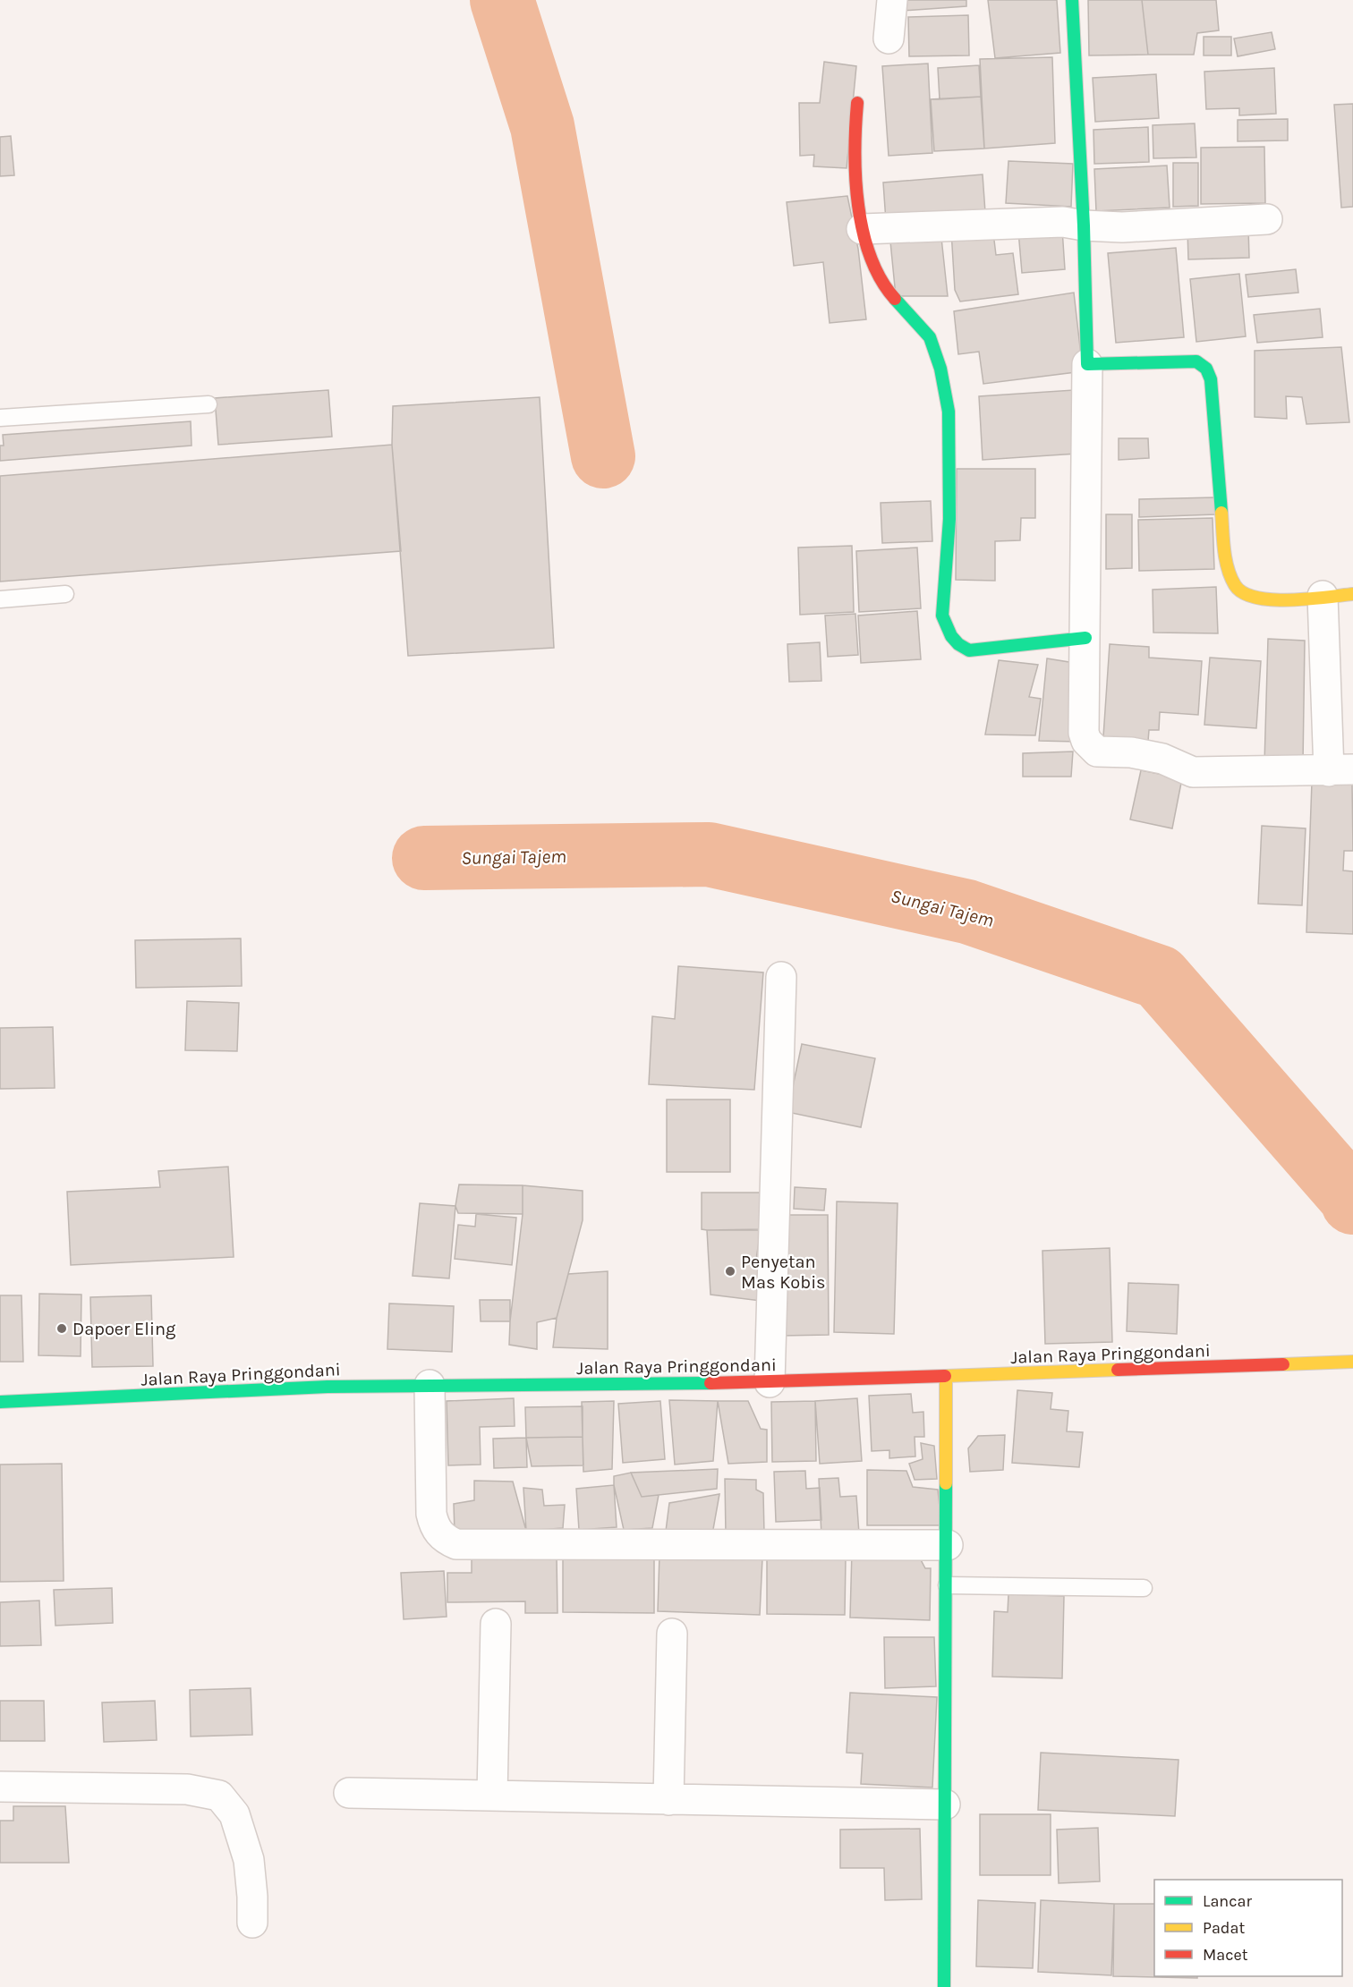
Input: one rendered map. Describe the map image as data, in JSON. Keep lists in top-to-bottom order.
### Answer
{
  "streets": {
    "street": ["Jalan Raya Pringgondani"]
  },
  "water": ["Sungai Tajem"],
  "places": ["Penyetan Mas Kobis", "Dapoer Eling"],
  "legend": ["Lancar", "Padat", "Macet"]
}
